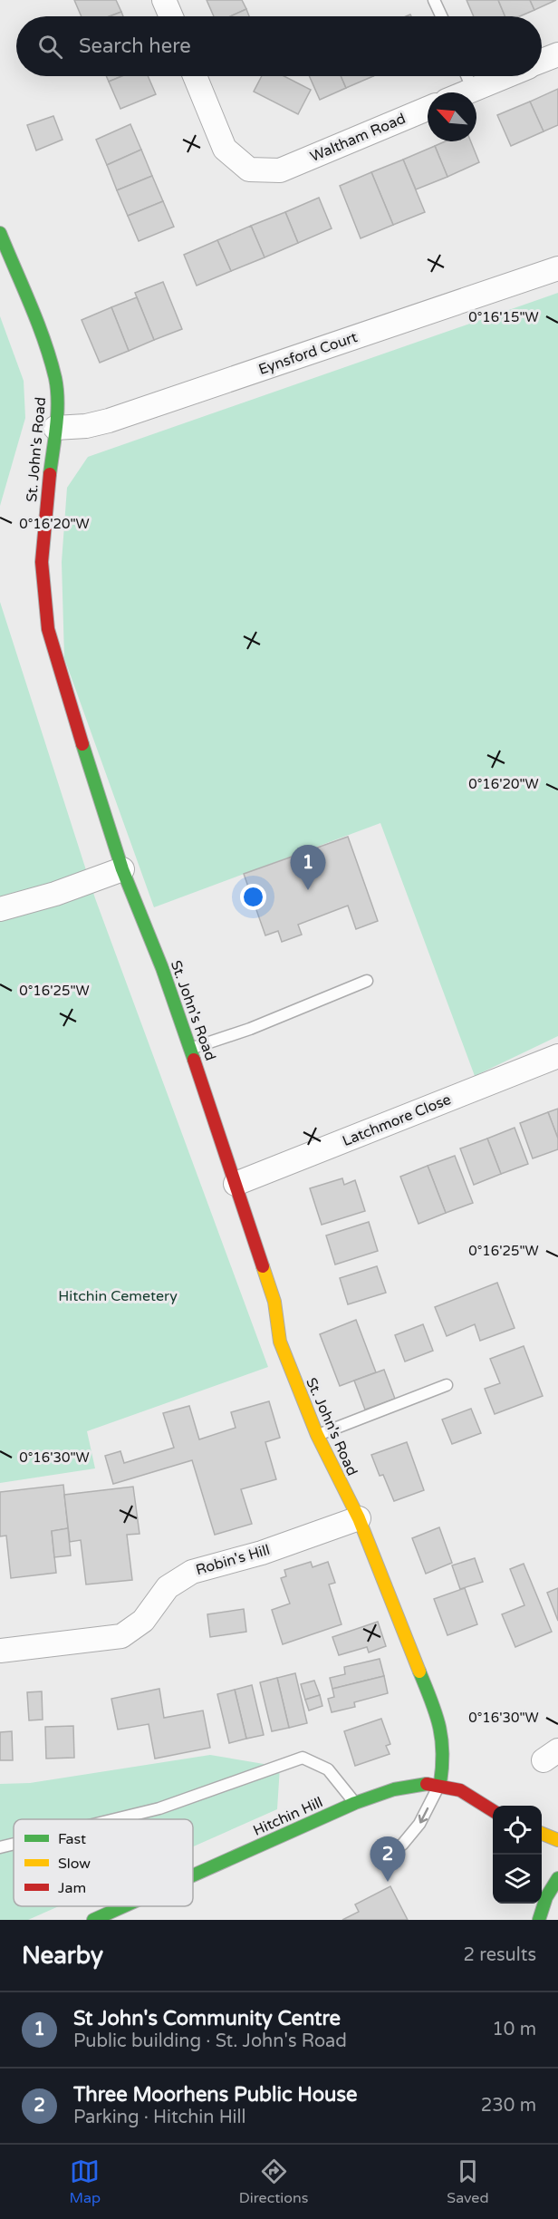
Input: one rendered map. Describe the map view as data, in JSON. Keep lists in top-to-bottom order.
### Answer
{
  "streets": {
    "street": [
      "Waltham Road",
      "Eynsford Court",
      "St. John's Road",
      "Latchmore Close",
      "Robin's Hill",
      "Hitchin Hill"
    ]
  },
  "crossings": [
    ["Eynsford Court", "St. John's Road"],
    ["St. John's Road", "Latchmore Close"],
    ["St. John's Road", "Robin's Hill"],
    ["St. John's Road", "Hitchin Hill"]
  ],
  "parks": ["Hitchin Cemetery"],
  "legend": ["Fast", "Slow", "Jam"],
  "north": "top left",
  "page": {
    "search": "Search here",
    "pins": ["1", "2"],
    "heading": ["Nearby", "2 results"],
    "list": [
      {
        "mark": "1",
        "name": "St John's Community Centre",
        "note": "Public building · St. John's Road",
        "value": "10 m"
      },
      {
        "mark": "2",
        "name": "Three Moorhens Public House",
        "note": "Parking · Hitchin Hill",
        "value": "230 m"
      }
    ],
    "nav": ["Map", "Directions", "Saved"]
  },
  "coordinates": [
    "0°16'15\"W",
    "0°16'20\"W",
    "0°16'25\"W",
    "0°16'30\"W"
  ]
}
